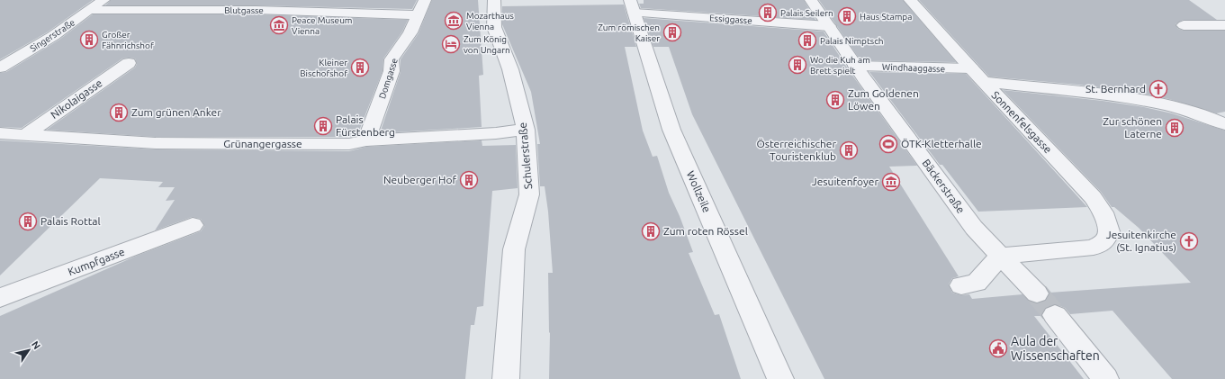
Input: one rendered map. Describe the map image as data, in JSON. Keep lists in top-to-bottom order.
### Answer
{
  "streets": {
    "street": [
      "Blutgasse",
      "Essiggasse",
      "Singerstraße",
      "Windhaaggasse",
      "Domgasse",
      "Nikolaigasse",
      "Sonnenfelsgasse",
      "Grünangergasse",
      "Schulerstraße",
      "Bäckerstraße",
      "Wollzeile",
      "Kumpfgasse"
    ]
  },
  "crossings": [
    ["Blutgasse", "Singerstraße"],
    ["Blutgasse", "Domgasse"],
    ["Essiggasse", "Bäckerstraße"],
    ["Essiggasse", "Wollzeile"],
    ["Windhaaggasse", "Sonnenfelsgasse"],
    ["Windhaaggasse", "Bäckerstraße"],
    ["Domgasse", "Grünangergasse"],
    ["Nikolaigasse", "Grünangergasse"],
    ["Sonnenfelsgasse", "Bäckerstraße"],
    ["Grünangergasse", "Schulerstraße"]
  ],
  "places": {
    "building": [
      "Palais Seilern",
      "Haus Stampa",
      "Zum römischen Kaiser",
      "Großer Fähnrichshof",
      "Palais Nimptsch",
      "Wo die Kuh am Brett spielt",
      "Kleiner Bischofshof",
      "Zum Goldenen Löwen",
      "Zum grünen Anker",
      "Palais Fürstenberg",
      "Zur schönen Laterne",
      "Österreichischer Touristenklub",
      "Neuberger Hof",
      "Palais Rottal",
      "Zum roten Rössel"
    ],
    "museum": ["Mozarthaus Vienna", "Peace Museum Vienna", "Jesuitenfoyer"],
    "hotel": ["Zum König von Ungarn"],
    "church": ["St. Bernhard", "Jesuitenkirche (St. Ignatius)"],
    "sports": ["ÖTK-Kletterhalle"],
    "public building": ["Aula der Wissenschaften"]
  },
  "north": "top right"
}
